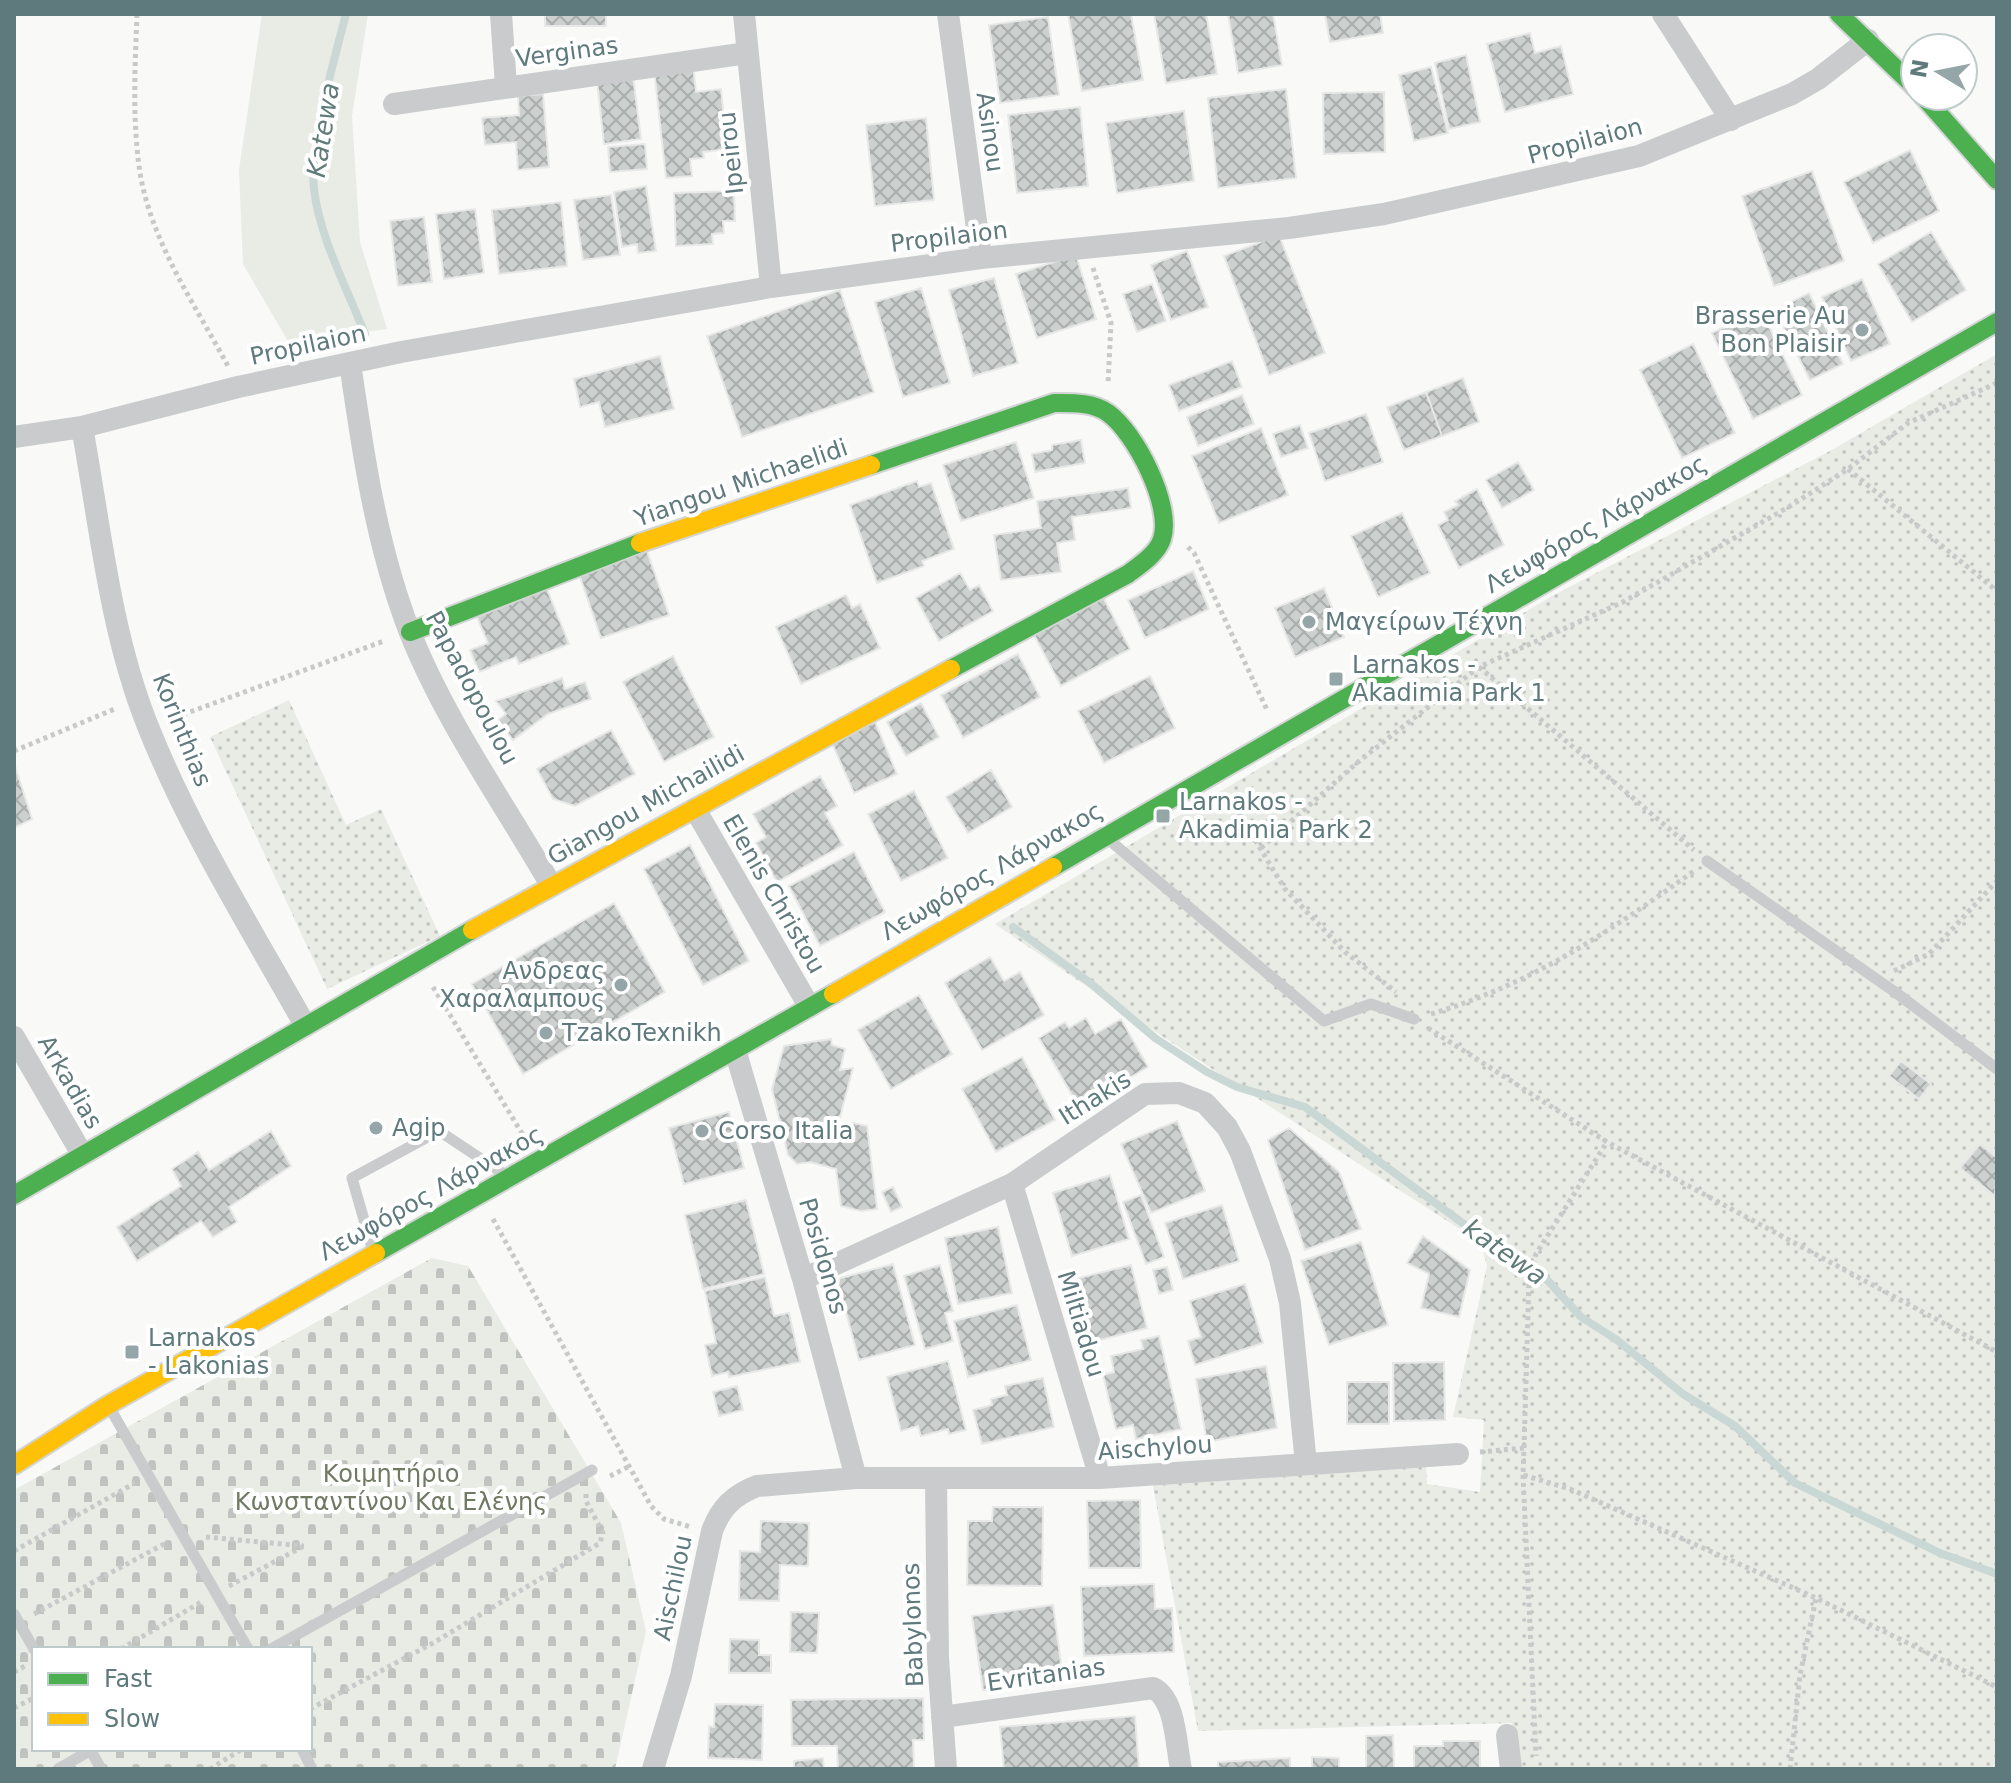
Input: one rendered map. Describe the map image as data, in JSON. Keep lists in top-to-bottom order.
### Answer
{
  "streets": {
    "street": [
      "Verginas",
      "Asinou",
      "Propilaion",
      "Ipeirou",
      "Yiangou Michaelidi",
      "Λεωφόρος Λάρνακος",
      "Papadopoulou",
      "Korinthias",
      "Giangou Michailidi",
      "Elenis Christou",
      "Arkadias",
      "Ithakis",
      "Posidonos",
      "Miltiadou",
      "Aischylou",
      "Aischilou",
      "Babylonos",
      "Evritanias"
    ]
  },
  "crossings": [
    ["Verginas", "Ipeirou"],
    ["Asinou", "Propilaion"],
    ["Propilaion", "Ipeirou"],
    ["Propilaion", "Papadopoulou"],
    ["Propilaion", "Korinthias"],
    ["Yiangou Michaelidi", "Papadopoulou"],
    ["Λεωφόρος Λάρνακος", "Elenis Christou"],
    ["Λεωφόρος Λάρνακος", "Posidonos"],
    ["Papadopoulou", "Giangou Michailidi"],
    ["Korinthias", "Giangou Michailidi"],
    ["Giangou Michailidi", "Elenis Christou"],
    ["Giangou Michailidi", "Arkadias"],
    ["Ithakis", "Posidonos"],
    ["Ithakis", "Miltiadou"],
    ["Ithakis", "Aischylou"],
    ["Posidonos", "Aischylou"],
    ["Posidonos", "Aischilou"],
    ["Miltiadou", "Aischylou"],
    ["Aischylou", "Aischilou"],
    ["Aischylou", "Babylonos"],
    ["Babylonos", "Evritanias"]
  ],
  "water": ["Katewa", "katewa"],
  "parks": ["Κοιμητήριο Κωνσταντίνου Και Ελένης"],
  "places": {
    "other": [
      "Brasserie Au Bon Plaisir",
      "Μαγείρων Τέχνη",
      "Ανδρεας Χαραλαμπους",
      "TzakoTexnikh",
      "Agip",
      "Corso Italia"
    ],
    "transit": ["Larnakos - Akadimia Park 1", "Larnakos - Akadimia Park 2", "Larnakos - Lakonias"]
  },
  "legend": ["Fast", "Slow"],
  "north": "left"
}
